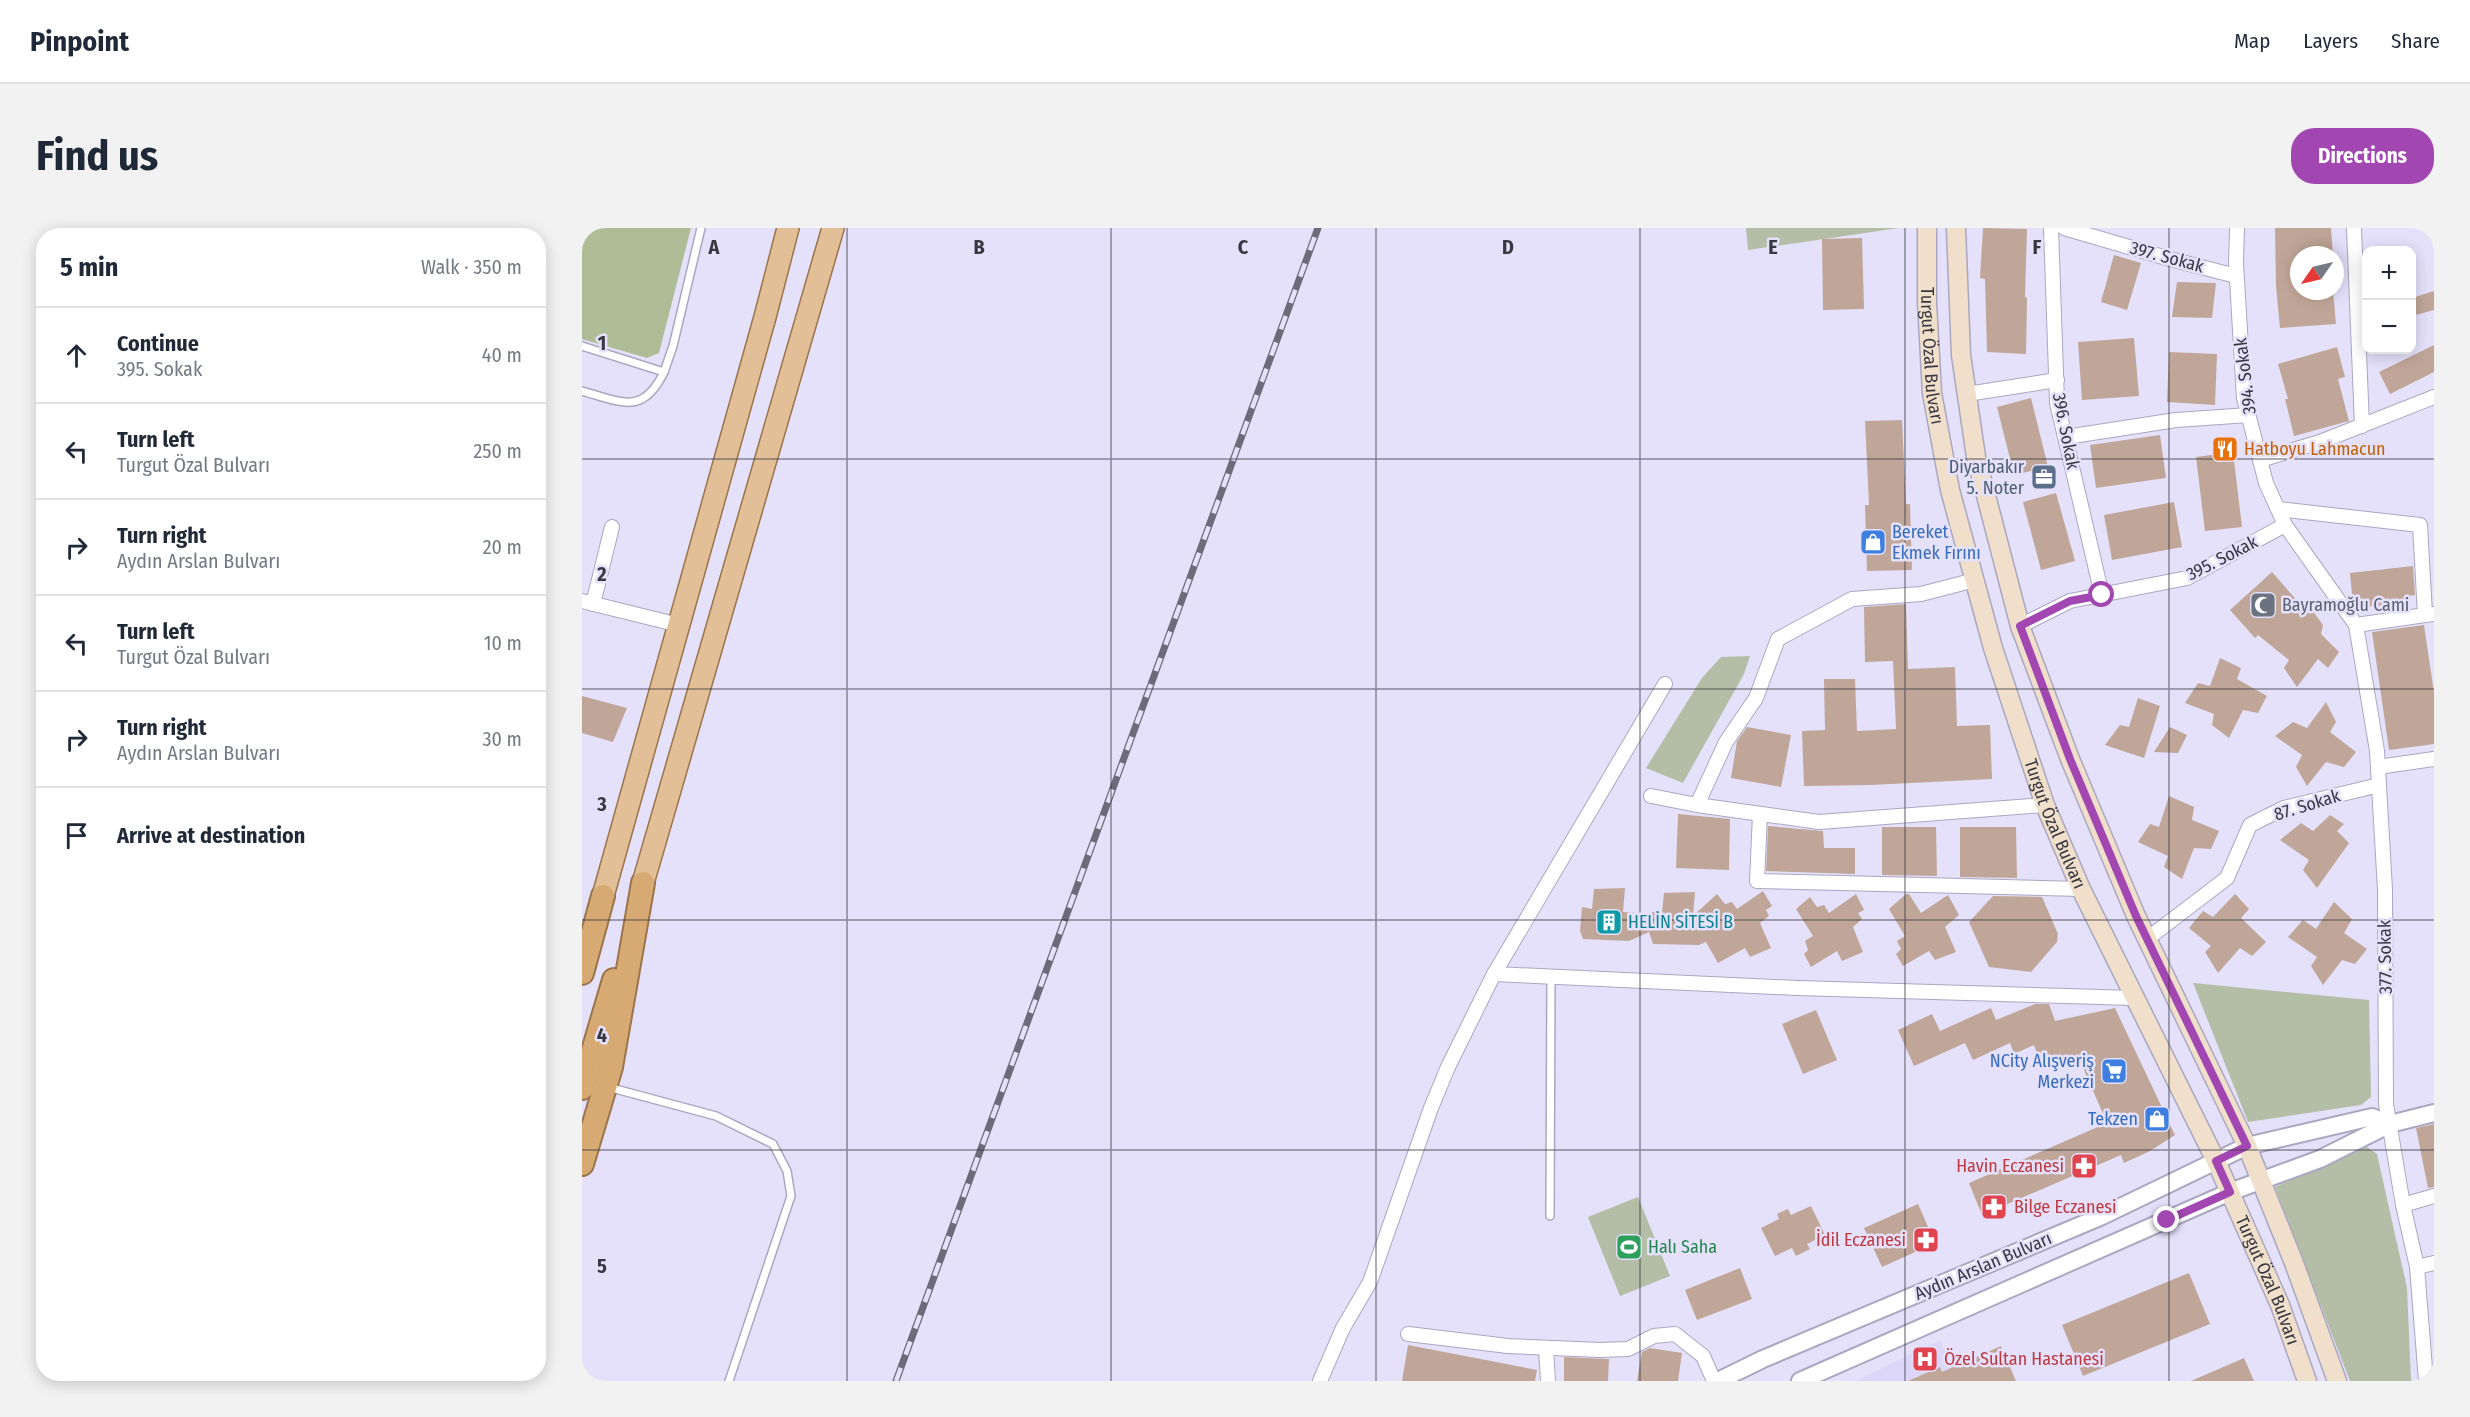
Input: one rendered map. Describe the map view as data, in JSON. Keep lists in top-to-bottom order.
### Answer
{
  "streets": {
    "main road": ["Turgut Özal Bulvarı"],
    "street": [
      "397. Sokak",
      "394. Sokak",
      "396. Sokak",
      "395. Sokak",
      "87. Sokak",
      "377. Sokak",
      "Aydın Arslan Bulvarı"
    ]
  },
  "crossings": [
    ["397. Sokak", "394. Sokak"],
    ["Turgut Özal Bulvarı", "395. Sokak"],
    ["Turgut Özal Bulvarı", "87. Sokak"],
    ["Turgut Özal Bulvarı", "Aydın Arslan Bulvarı"],
    ["394. Sokak", "395. Sokak"],
    ["394. Sokak", "377. Sokak"],
    ["396. Sokak", "395. Sokak"],
    ["87. Sokak", "377. Sokak"],
    ["377. Sokak", "Aydın Arslan Bulvarı"]
  ],
  "places": {
    "restaurant": ["Hatboyu Lahmacun"],
    "office": ["Diyarbakır 5. Noter"],
    "shop": ["Bereket Ekmek Fırını", "Tekzen"],
    "mosque": ["Bayramoğlu Cami"],
    "building": ["HELİN SİTESİ B"],
    "supermarket": ["NCity Alışveriş Merkezi"],
    "pharmacy": ["Havin Eczanesi", "Bilge Eczanesi", "İdil Eczanesi"],
    "sports": ["Halı Saha"],
    "hospital": ["Özel Sultan Hastanesi"]
  },
  "north": "bottom left",
  "page": {
    "header": "Pinpoint",
    "nav": ["Map", "Layers", "Share"],
    "buttons": "Directions",
    "title": "Find us",
    "heading": ["5 min", "Walk · 350 m"],
    "map_buttons": ["+", "−"],
    "list": [
      ["Continue", "395. Sokak", "40 m"],
      ["Turn left", "Turgut Özal Bulvarı", "250 m"],
      ["Turn right", "Aydın Arslan Bulvarı", "20 m"],
      ["Turn left", "Turgut Özal Bulvarı", "10 m"],
      ["Turn right", "Aydın Arslan Bulvarı", "30 m"],
      "Arrive at destination"
    ]
  },
  "grid": {
    "columns": [
      "A",
      "B",
      "C",
      "D",
      "E",
      "F"
    ],
    "rows": [
      "1",
      "2",
      "3",
      "4",
      "5"
    ]
  }
}
